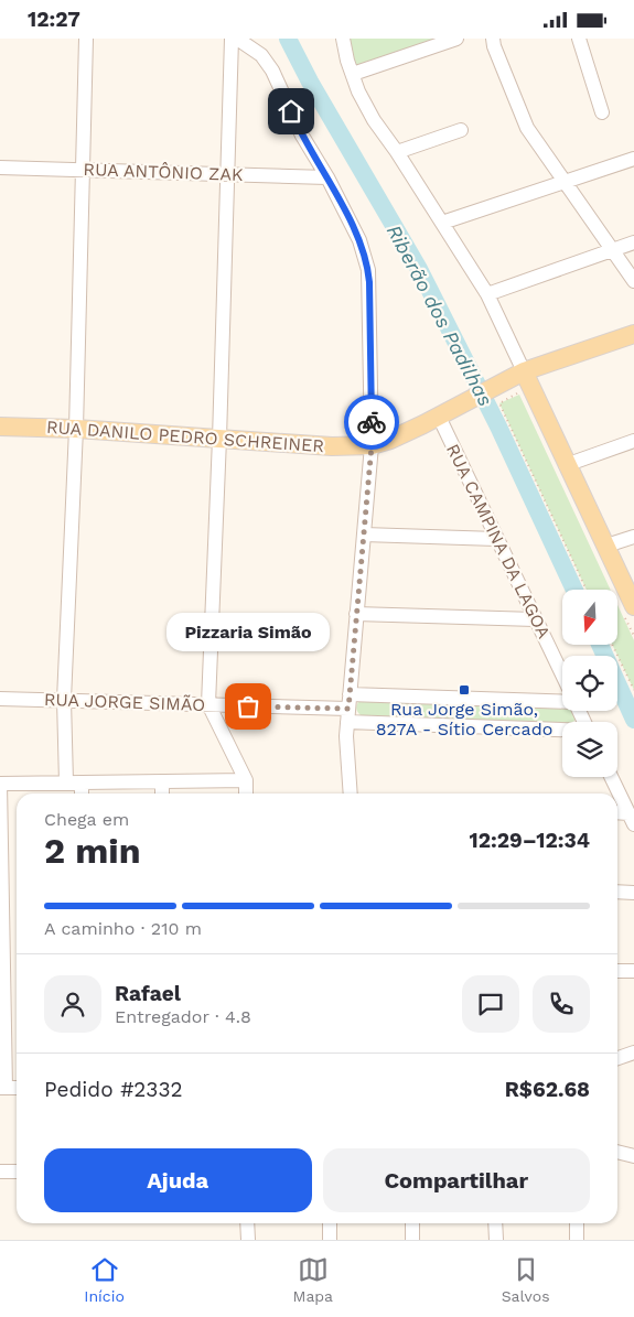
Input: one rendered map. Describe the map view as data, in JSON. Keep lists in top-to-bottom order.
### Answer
{
  "streets": {
    "main road": ["RUA DANILO PEDRO SCHREINER"],
    "street": ["RUA ANTÔNIO ZAK", "RUA CAMPINA DA LAGOA", "RUA JORGE SIMÃO"]
  },
  "crossings": [
    ["RUA DANILO PEDRO SCHREINER", "RUA CAMPINA DA LAGOA"]
  ],
  "water": ["Riberão dos Padilhas"],
  "places": {
    "transit": ["Rua Jorge Simão, 827A - Sítio Cercado"],
    "other": ["Pizzaria Simão"]
  },
  "north": "bottom",
  "page": {
    "status": "12:27",
    "bubble": "Pizzaria Simão",
    "heading": ["2 min", "Chega em", "12:29–12:34"],
    "panel": [
      "Rafael",
      "Entregador · 4.8",
      "Pedido #2332",
      "R$62.68"
    ],
    "bar": "A caminho · 210 m",
    "buttons": ["Ajuda", "Compartilhar"],
    "tabs": ["Início", "Mapa", "Salvos"]
  }
}
